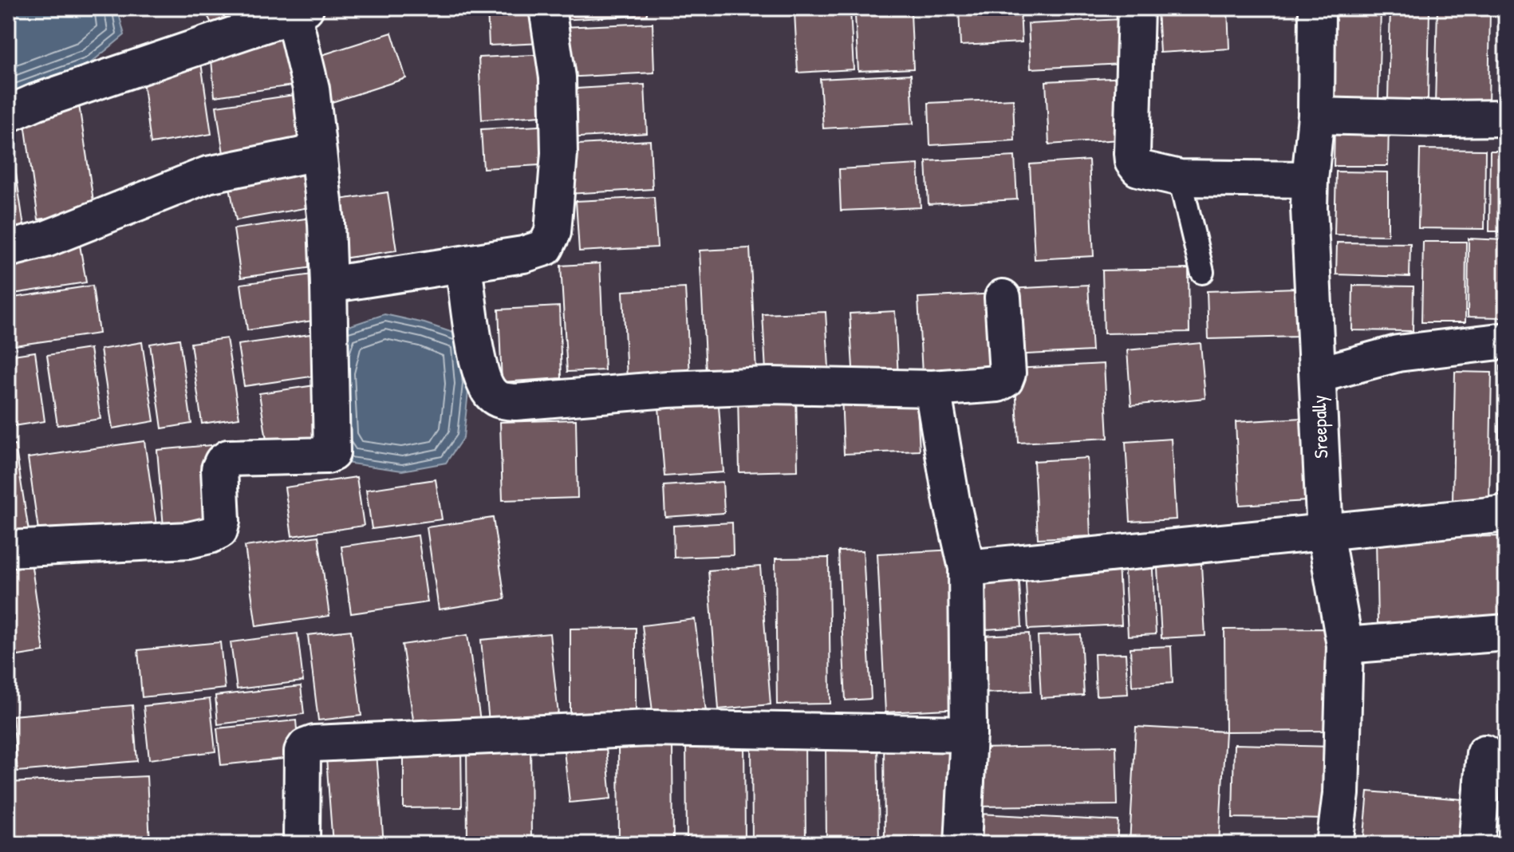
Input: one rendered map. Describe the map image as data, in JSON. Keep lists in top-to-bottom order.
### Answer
{
  "streets": {
    "street": ["Sreepally"]
  }
}
